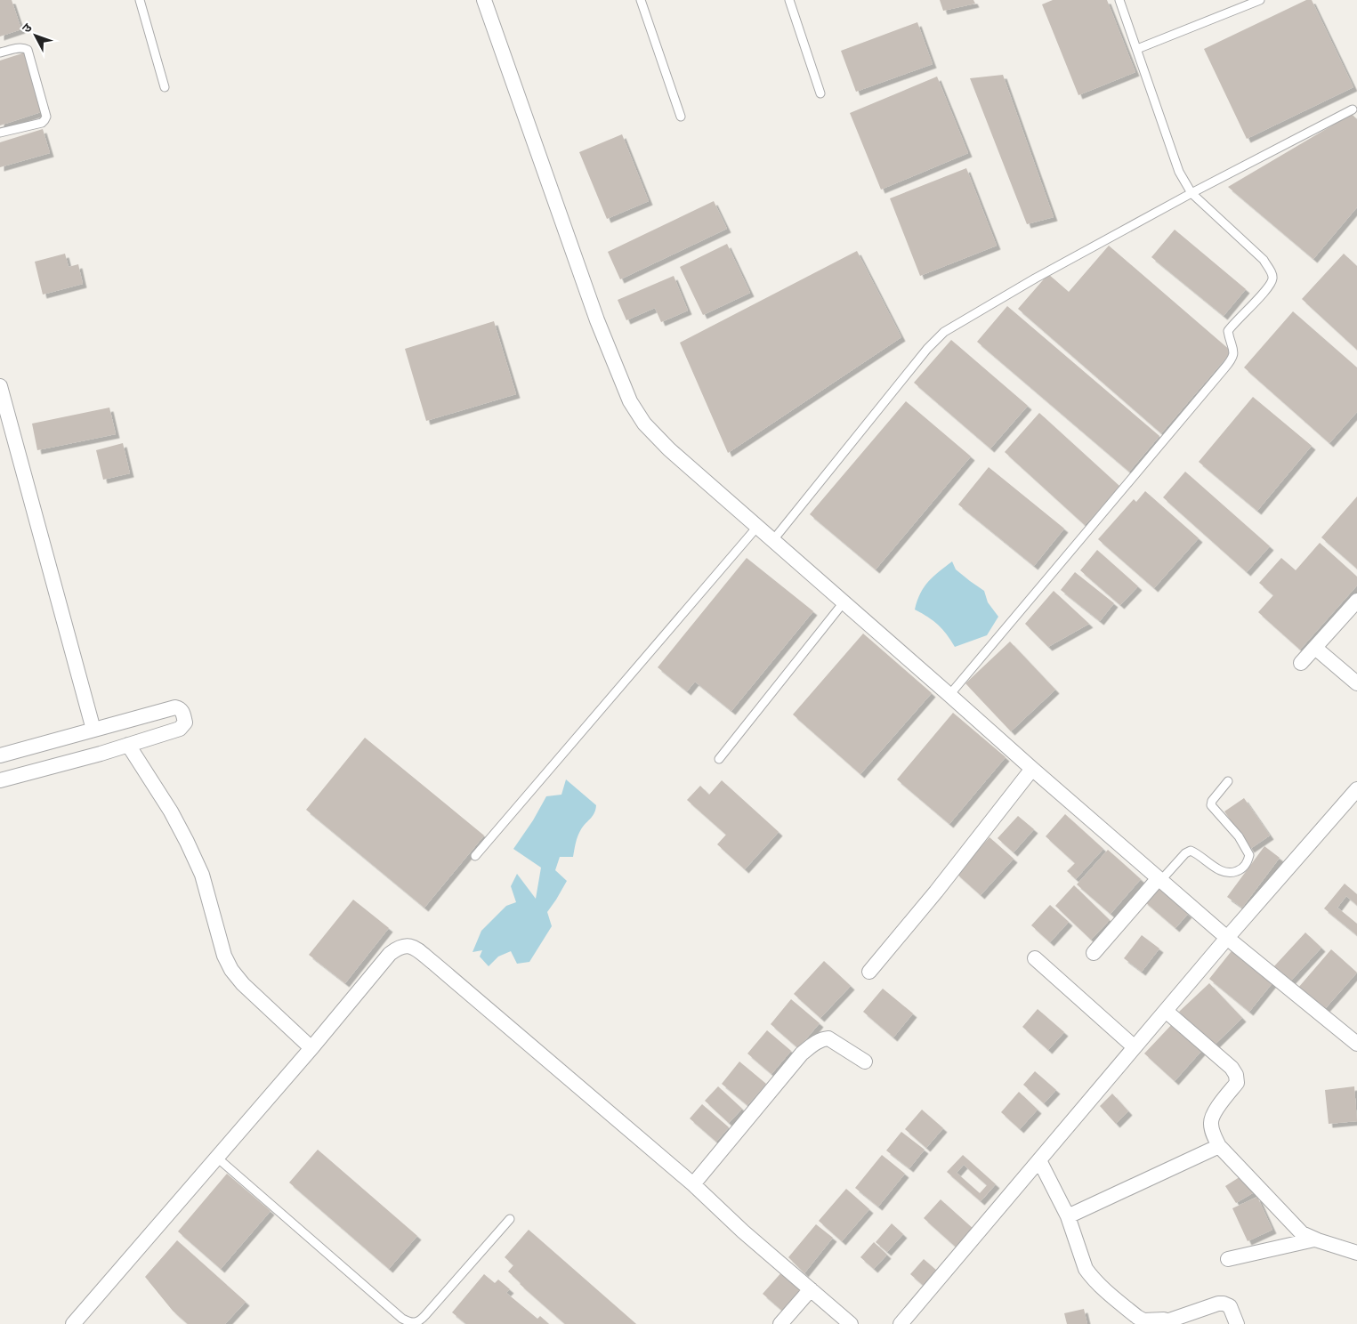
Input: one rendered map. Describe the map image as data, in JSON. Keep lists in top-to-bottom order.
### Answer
{
  "north": "top left"
}
